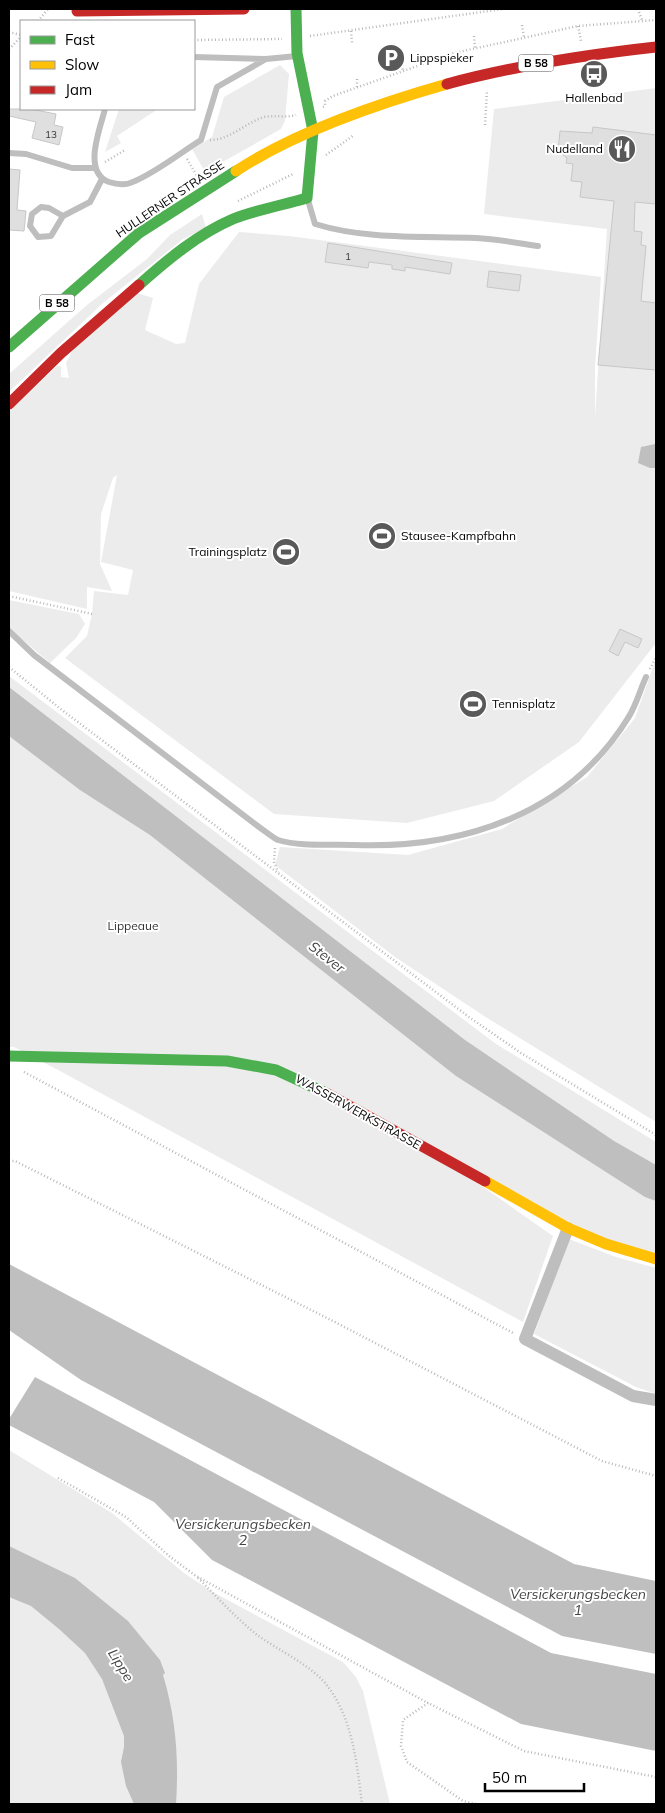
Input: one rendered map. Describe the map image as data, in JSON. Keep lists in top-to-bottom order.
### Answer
{
  "streets": {
    "street": ["B 58", "HULLERNER STRASSE", "WASSERWERKSTRASSE"]
  },
  "water": [
    "Stever",
    "Versickerungsbecken 2",
    "Versickerungsbecken 1",
    "Lippe"
  ],
  "parks": ["Lippeaue"],
  "places": {
    "parking": ["Lippspieker"],
    "bus stop": ["Hallenbad"],
    "restaurant": ["Nudelland"],
    "sports": ["Stausee-Kampfbahn", "Trainingsplatz", "Tennisplatz"]
  },
  "house_numbers": ["13", "1"],
  "legend": ["Fast", "Slow", "Jam"],
  "scale_bar": "50 m"
}
